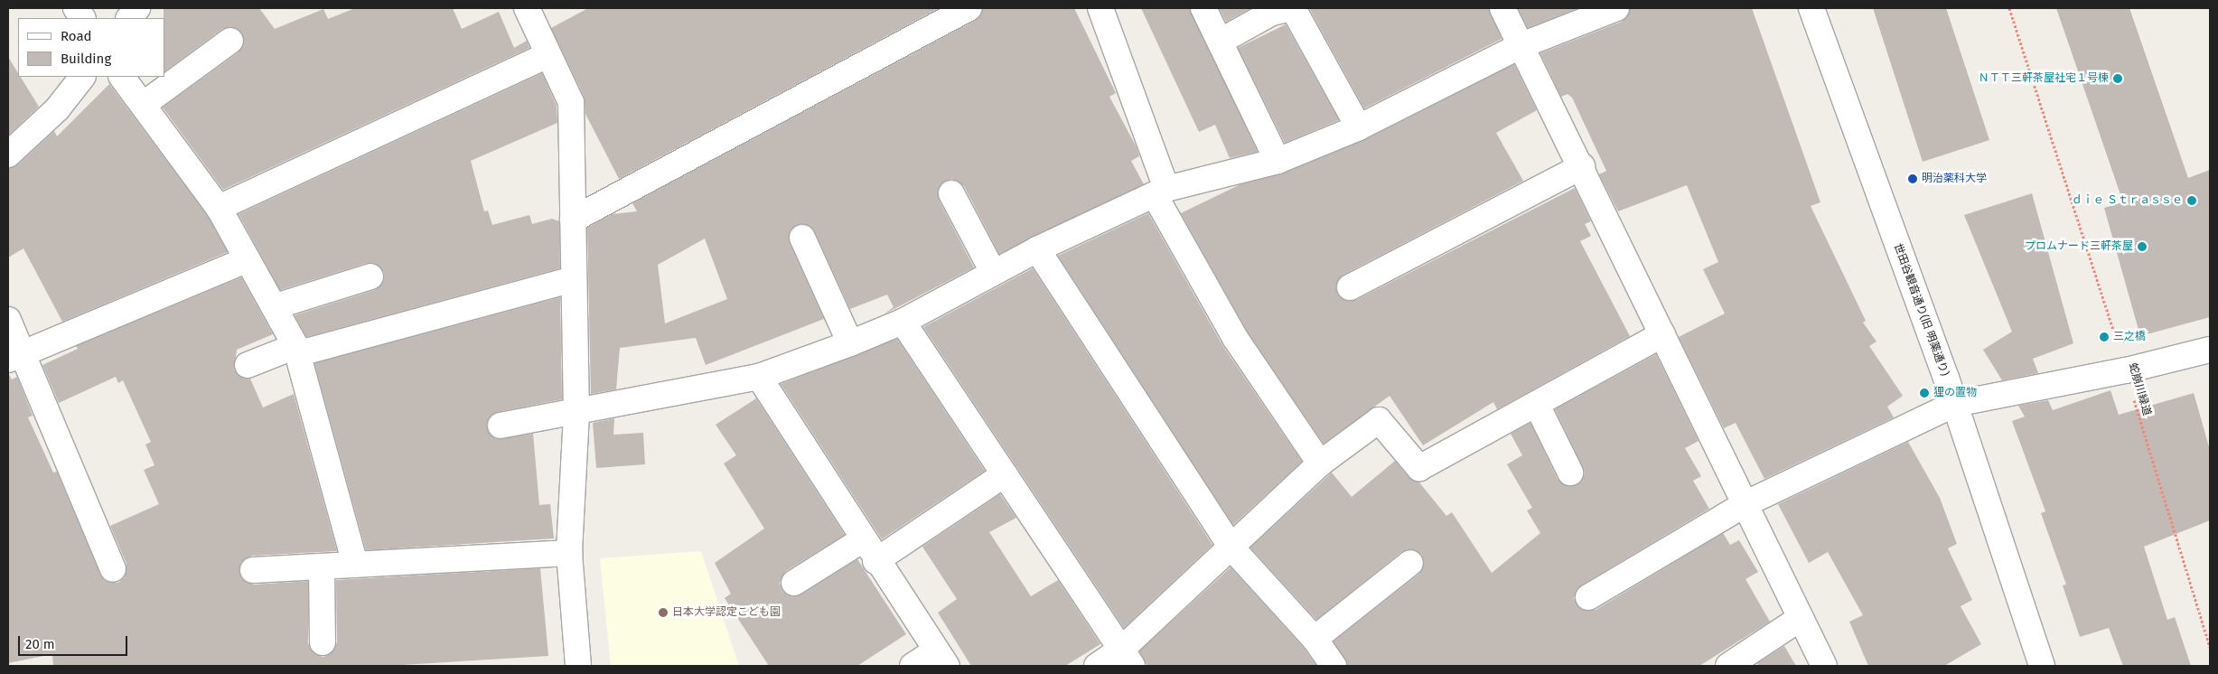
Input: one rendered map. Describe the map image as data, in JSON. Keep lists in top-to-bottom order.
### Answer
{
  "streets": {
    "street": ["世田谷観音通り(旧 明薬通り)"],
    "path": ["蛇崩川緑道"]
  },
  "places": [
    "ＮＴＴ三軒茶屋社宅１号棟",
    "明治薬科大学",
    "ｄｉｅ Ｓｔｒａｓｓｅ",
    "プロムナード三軒茶屋",
    "三之橋",
    "狸の置物",
    "日本大学認定こども園"
  ],
  "legend": ["Road", "Building"],
  "scale_bar": "20 m"
}
